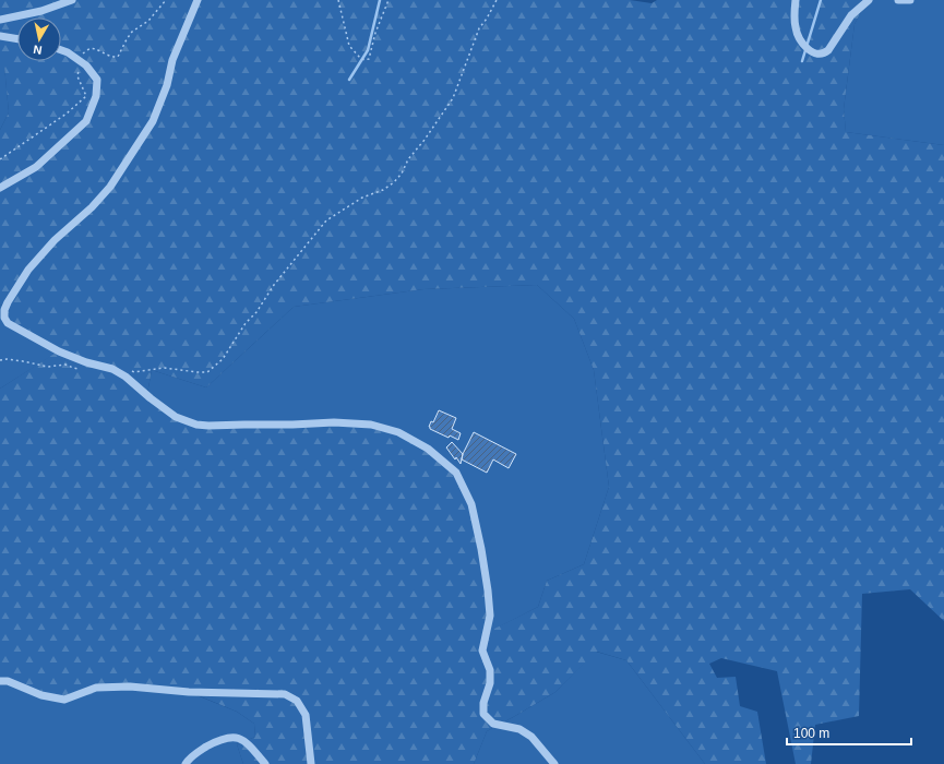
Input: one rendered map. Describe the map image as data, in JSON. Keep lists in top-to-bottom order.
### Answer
{
  "scale_bar": "100 m",
  "north": "bottom"
}
